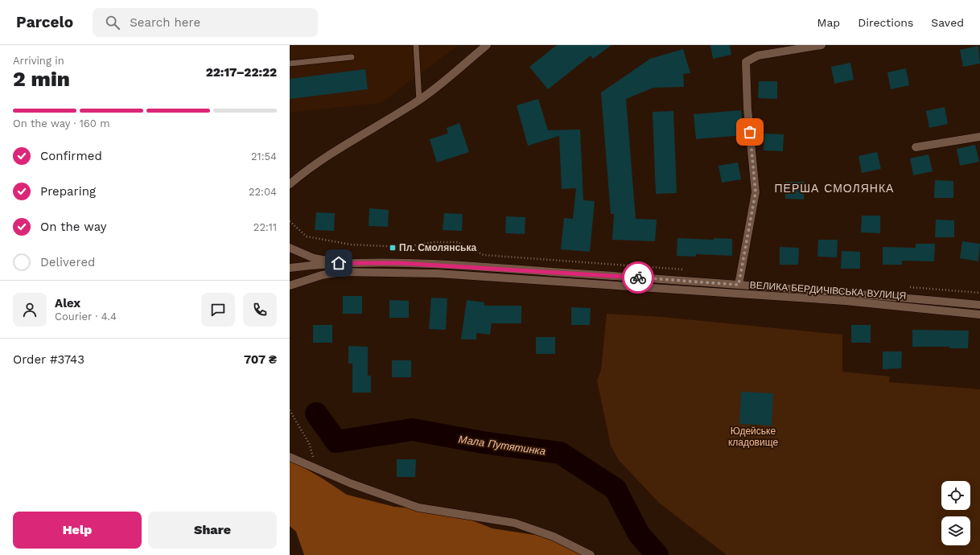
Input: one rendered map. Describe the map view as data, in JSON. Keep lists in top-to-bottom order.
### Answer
{
  "streets": {
    "main road": ["ВЕЛИКА БЕРДИЧІВСЬКА ВУЛИЦЯ"]
  },
  "districts": ["ПЕРША СМОЛЯНКА"],
  "water": ["Мала Путятинка"],
  "parks": ["Юдейське кладовище"],
  "places": {
    "transit": ["Пл. Смолянська"]
  },
  "page": {
    "header": "Parcelo",
    "search": "Search here",
    "nav": ["Map", "Directions", "Saved"],
    "heading": ["2 min", "Arriving in", "22:17–22:22"],
    "panel": [
      "Alex",
      "Courier · 4.4",
      "Order #3743",
      "707 ₴"
    ],
    "bar": "On the way · 160 m",
    "list": [
      ["Confirmed", "21:54"],
      ["Preparing", "22:04"],
      ["On the way", "22:11"],
      "Delivered"
    ],
    "buttons": ["Help", "Share"]
  }
}
